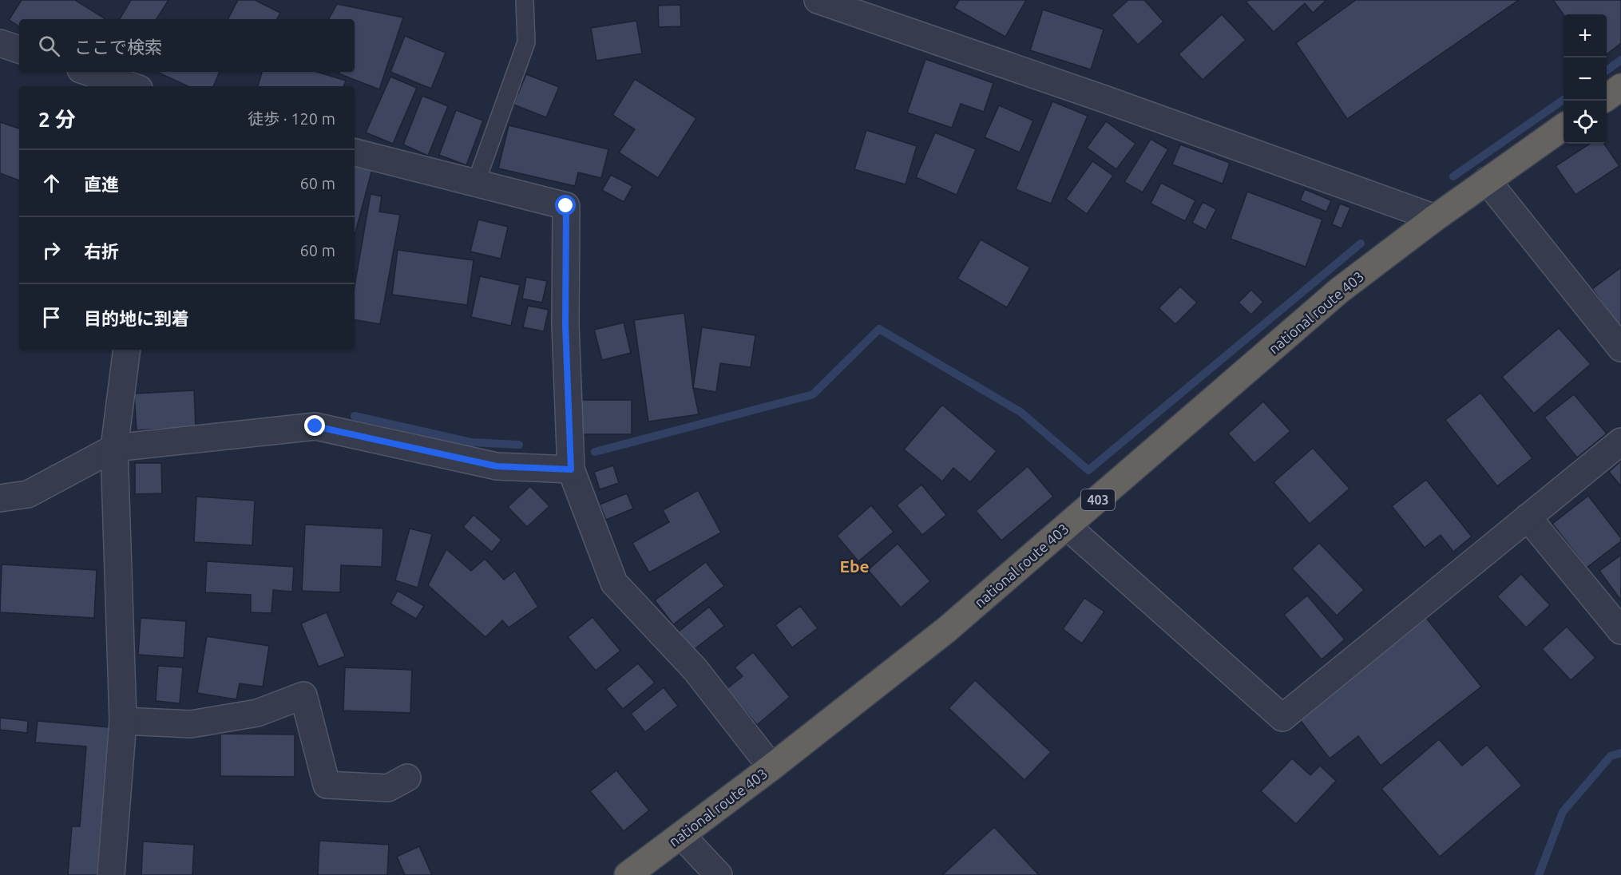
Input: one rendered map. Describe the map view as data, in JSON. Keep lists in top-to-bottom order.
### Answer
{
  "streets": {
    "highway": ["national route 403", "403"]
  },
  "districts": ["Ebe"],
  "page": {
    "map_buttons": ["+", "−"],
    "search": "ここで検索",
    "heading": ["2 分", "徒歩 · 120 m"],
    "list": [
      ["直進", "60 m"],
      ["右折", "60 m"],
      "目的地に到着"
    ]
  }
}
